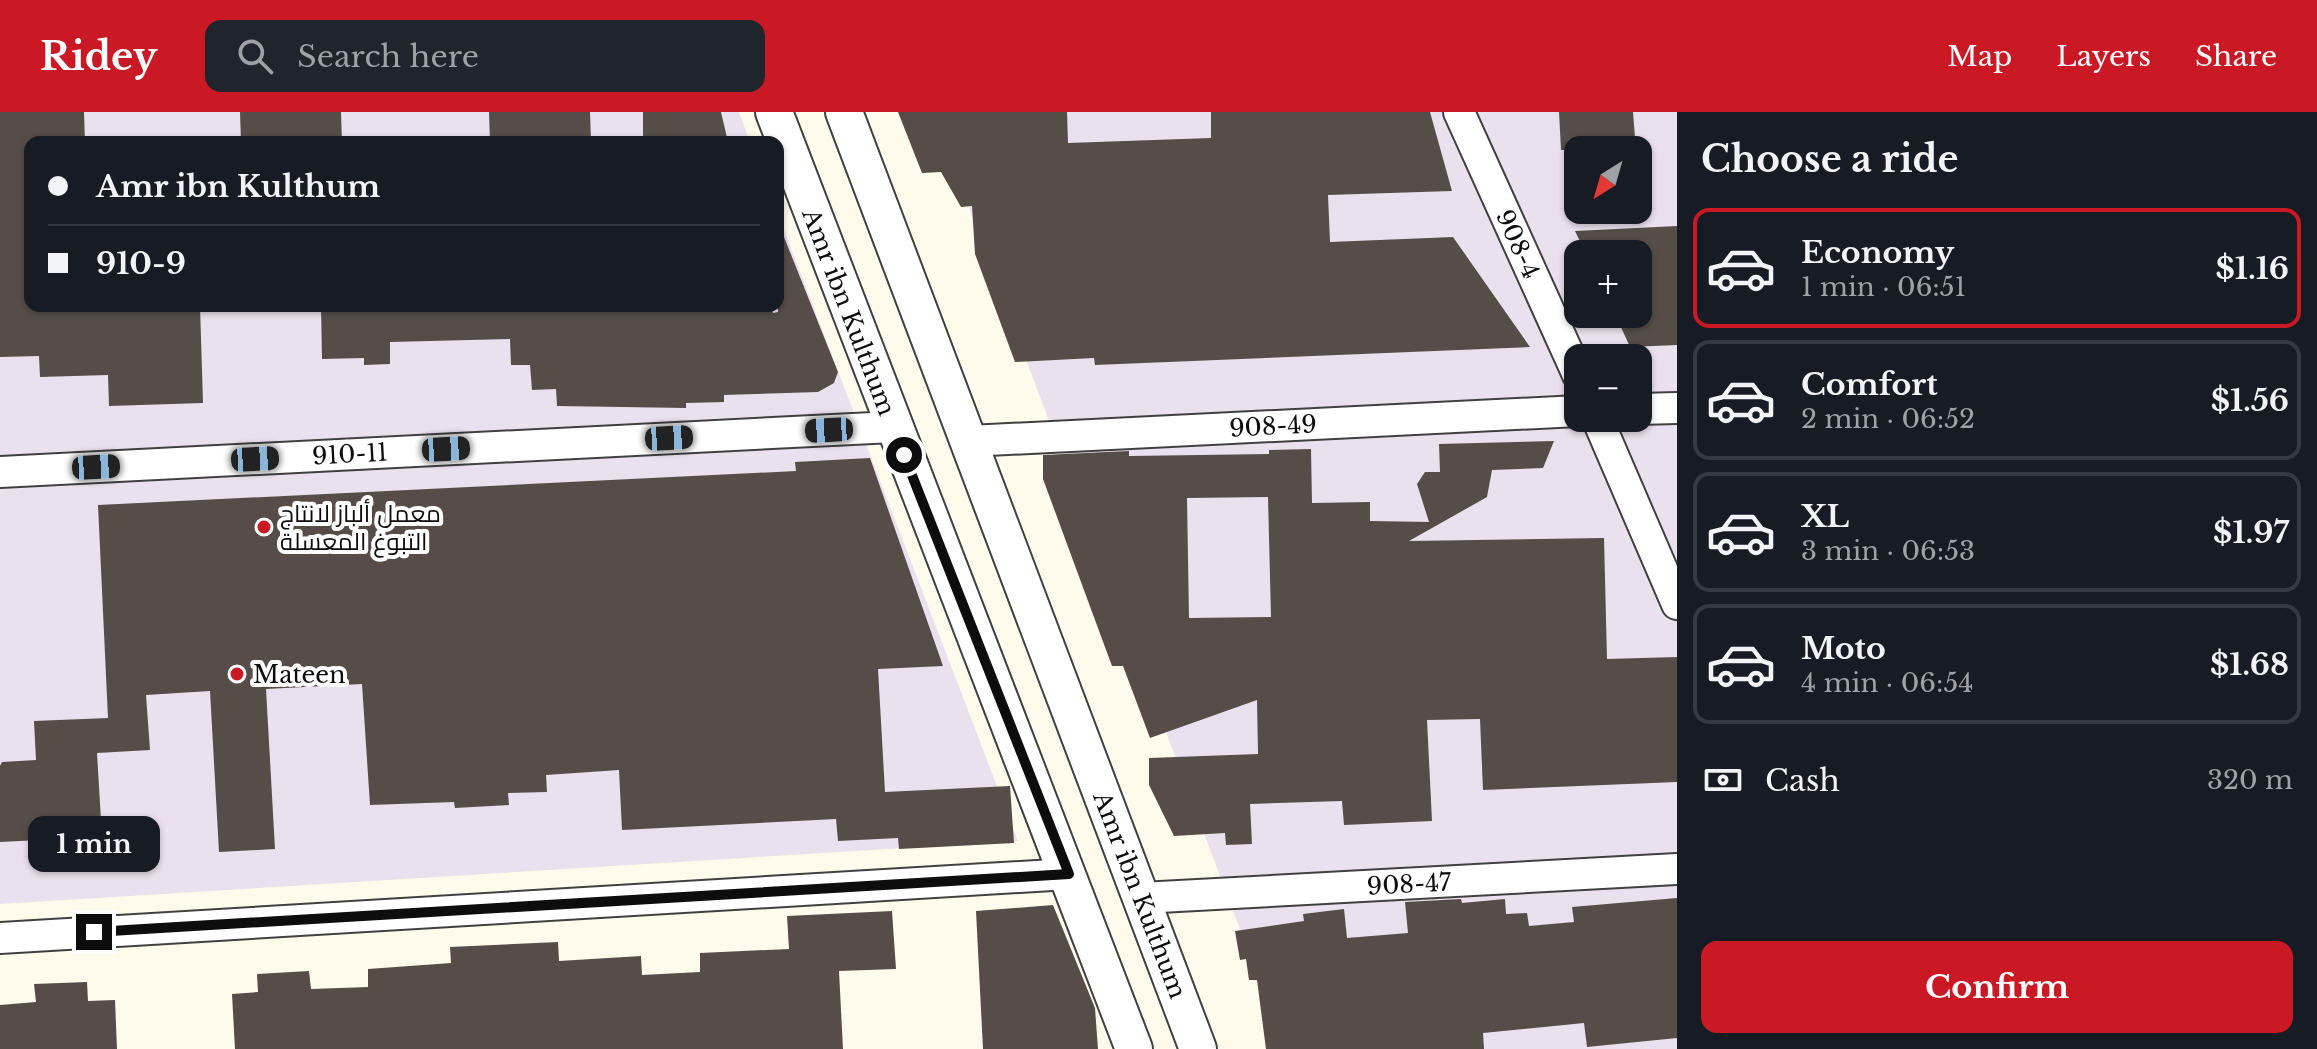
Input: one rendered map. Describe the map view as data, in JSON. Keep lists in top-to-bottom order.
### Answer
{
  "streets": {
    "street": [
      "908-4",
      "Amr ibn Kulthum",
      "908-49",
      "910-11",
      "908-47"
    ]
  },
  "crossings": [
    ["Amr ibn Kulthum", "908-49"],
    ["Amr ibn Kulthum", "910-11"],
    ["Amr ibn Kulthum", "908-47"]
  ],
  "places": ["معمل ألباز لانتاج التبوغ المعسلة", "Mateen"],
  "north": "bottom left",
  "page": {
    "header": "Ridey",
    "search": "Search here",
    "nav": ["Map", "Layers", "Share"],
    "heading": "Choose a ride",
    "map_buttons": ["+", "−"],
    "banner": ["Amr ibn Kulthum", "910-9"],
    "list": [
      {
        "name": "Economy",
        "note": "1 min · 06:51",
        "value": "$1.16"
      },
      {
        "name": "Comfort",
        "note": "2 min · 06:52",
        "value": "$1.56"
      },
      {
        "name": "XL",
        "note": "3 min · 06:53",
        "value": "$1.97"
      },
      {
        "name": "Moto",
        "note": "4 min · 06:54",
        "value": "$1.68"
      }
    ],
    "pay": ["Cash", "320 m"],
    "bubble": "1 min",
    "buttons": "Confirm"
  }
}
